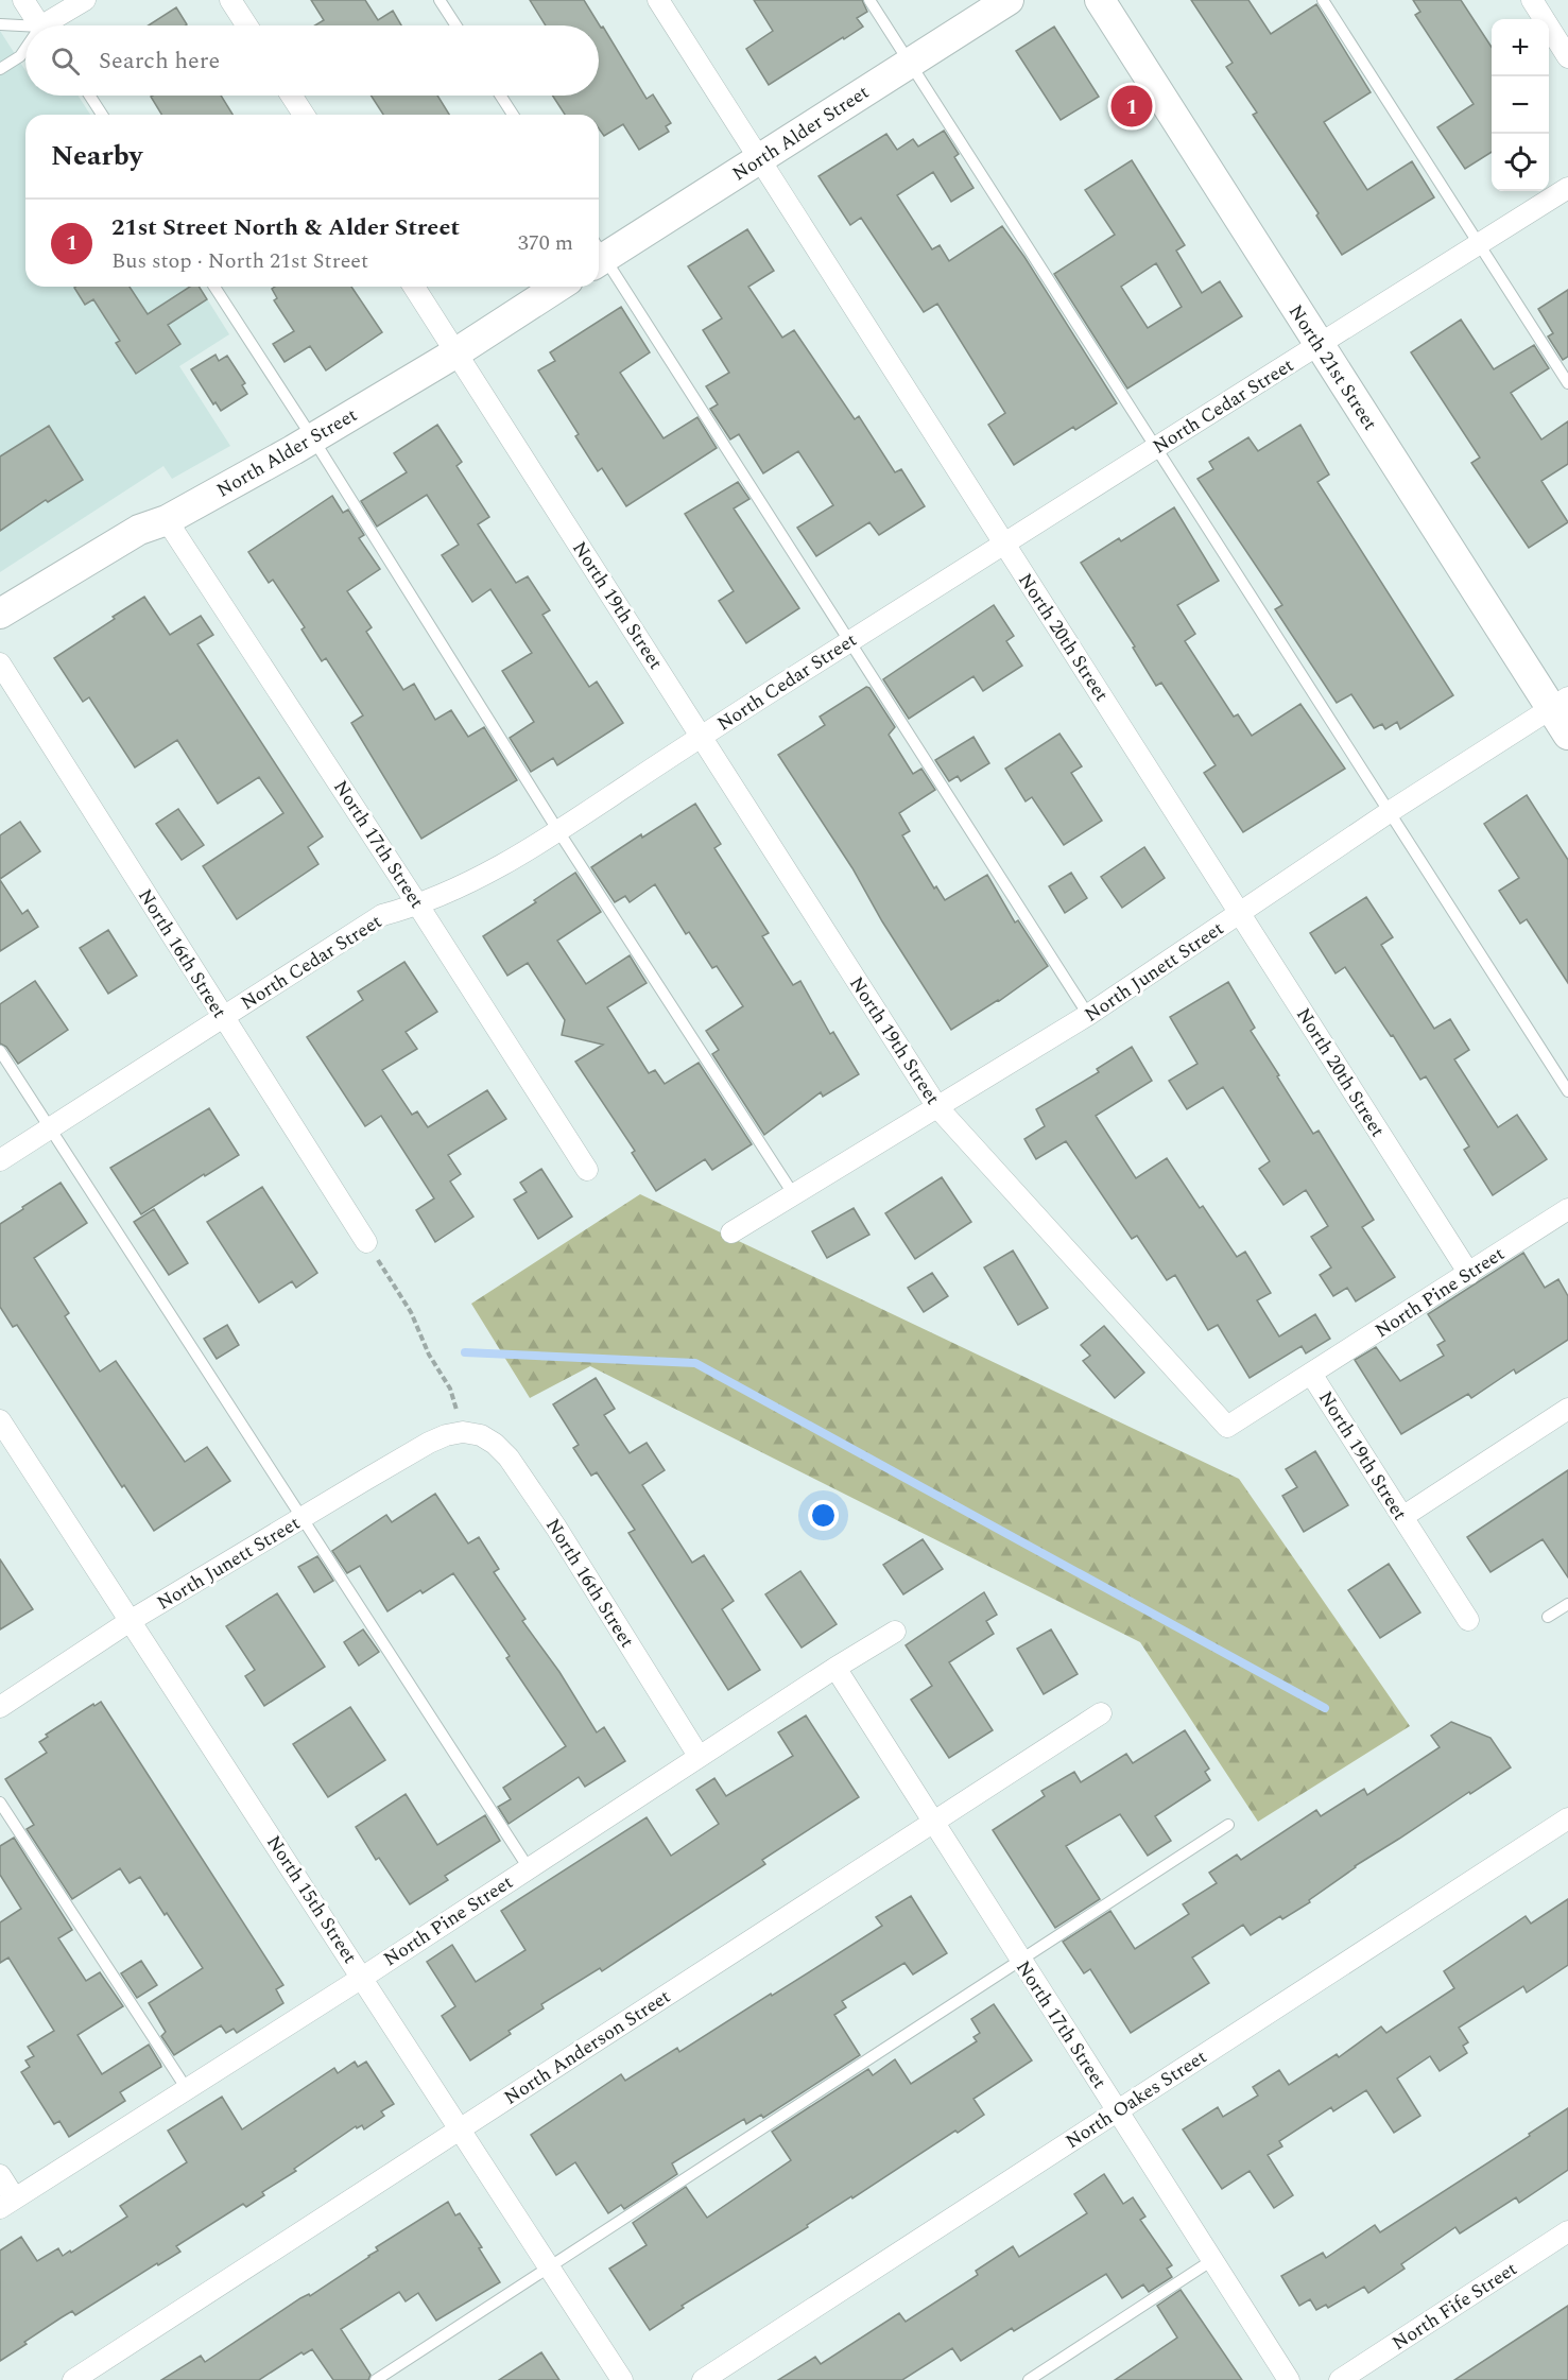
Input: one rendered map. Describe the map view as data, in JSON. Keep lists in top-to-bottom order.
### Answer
{
  "streets": {
    "street": [
      "North Alder Street",
      "North 21st Street",
      "North Cedar Street",
      "North 19th Street",
      "North 20th Street",
      "North 17th Street",
      "North 16th Street",
      "North Junett Street",
      "North Pine Street",
      "North 15th Street",
      "North Anderson Street",
      "North Oakes Street",
      "North Fife Street"
    ]
  },
  "crossings": [
    ["North Alder Street", "North 19th Street"],
    ["North Alder Street", "North 20th Street"],
    ["North Alder Street", "North 17th Street"],
    ["North 21st Street", "North Cedar Street"],
    ["North 21st Street", "North Junett Street"],
    ["North Cedar Street", "North 19th Street"],
    ["North Cedar Street", "North 20th Street"],
    ["North Cedar Street", "North 17th Street"],
    ["North Cedar Street", "North 16th Street"],
    ["North 19th Street", "North Junett Street"],
    ["North 19th Street", "North Pine Street"],
    ["North 20th Street", "North Junett Street"],
    ["North 20th Street", "North Pine Street"],
    ["North 17th Street", "North Pine Street"],
    ["North 17th Street", "North Anderson Street"],
    ["North 17th Street", "North Oakes Street"],
    ["North 16th Street", "North Junett Street"],
    ["North 16th Street", "North Pine Street"],
    ["North Junett Street", "North 15th Street"],
    ["North Pine Street", "North 15th Street"],
    ["North 15th Street", "North Anderson Street"]
  ],
  "page": {
    "map_buttons": ["+", "−"],
    "search": "Search here",
    "pins": "1",
    "heading": "Nearby",
    "list": [
      {
        "mark": "1",
        "name": "21st Street North & Alder Street",
        "note": "Bus stop · North 21st Street",
        "value": "370 m"
      }
    ]
  }
}
